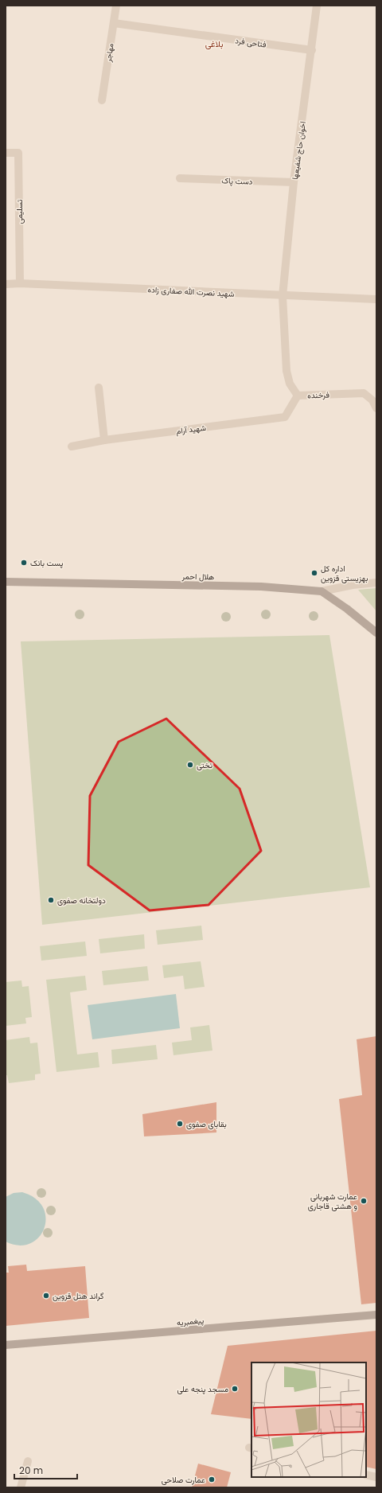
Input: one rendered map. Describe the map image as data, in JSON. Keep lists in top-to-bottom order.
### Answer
{
  "streets": {
    "main road": ["هلال احمر", "پیغمبریه"],
    "street": [
      "فتاحی فرد",
      "مهاجر",
      "اخوان حاج شفیعها",
      "دست پاک",
      "تسلیمی",
      "شهید نصرت الله صفاری زاده",
      "فرخنده",
      "شهید آرام"
    ]
  },
  "crossings": [
    ["فتاحی فرد", "مهاجر"],
    ["فتاحی فرد", "اخوان حاج شفیعها"],
    ["اخوان حاج شفیعها", "دست پاک"],
    ["اخوان حاج شفیعها", "شهید نصرت الله صفاری زاده"],
    ["اخوان حاج شفیعها", "فرخنده"],
    ["تسلیمی", "شهید نصرت الله صفاری زاده"],
    ["شهید نصرت الله صفاری زاده", "فرخنده"],
    ["فرخنده", "شهید آرام"]
  ],
  "districts": ["بلاغی"],
  "places": [
    "پست بانک",
    "اداره کل بهزیستی قزوین",
    "تختی",
    "دولتخانه صفوی",
    "بقابای صفوی",
    "عمارت شهربانی و هشتی قاجاری",
    "گراند هتل قزوین",
    "مسجد پنجه علی",
    "عمارت صلاحی"
  ],
  "scale_bar": "20 m"
}
